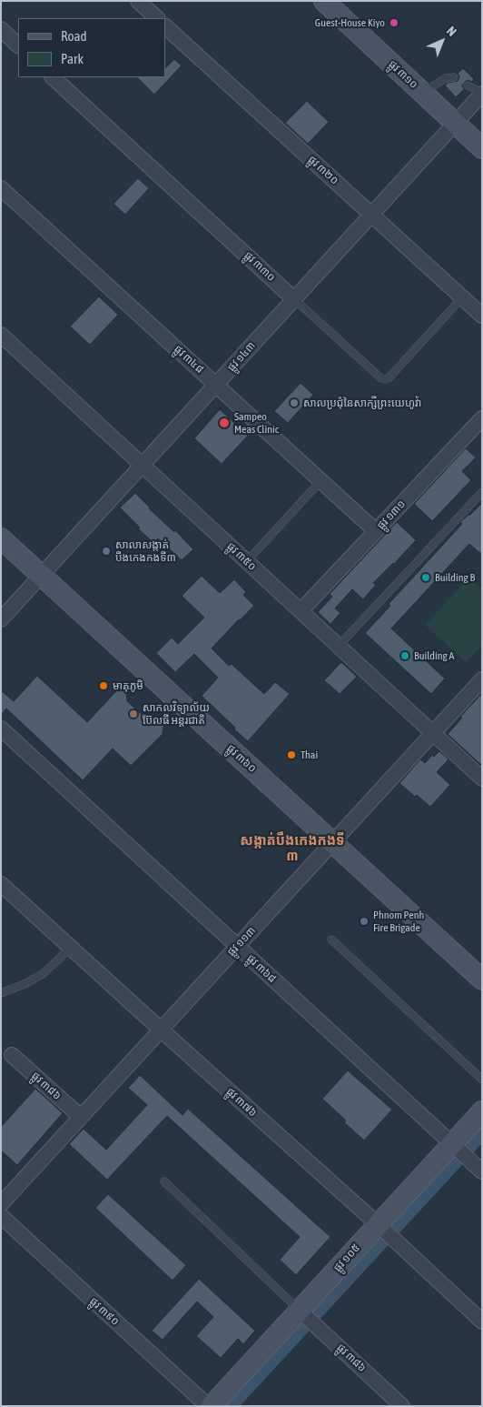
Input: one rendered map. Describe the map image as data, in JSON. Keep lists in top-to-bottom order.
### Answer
{
  "streets": {
    "street": [
      "ផ្លូវ ៣១០",
      "ផ្លូវ ៣២០",
      "ផ្លូវ ៣៣០",
      "ផ្លូវ ១៤៣",
      "ផ្លូវ ៣៤៨",
      "ផ្លូវ ១៣១",
      "ផ្លូវ ៣៥០",
      "ផ្លូវ ៣៦០",
      "ផ្លូវ ១១៣",
      "ផ្លូវ ៣៦៨",
      "ផ្លូវ ៣៨៦",
      "ផ្លូវ ៣៧៦",
      "ផ្លូវ ១០៥",
      "ផ្លូវ ៣៩០"
    ]
  },
  "crossings": [
    ["ផ្លូវ ៣១០", "ផ្លូវ ១៤៣"],
    ["ផ្លូវ ៣២០", "ផ្លូវ ៣៣០"],
    ["ផ្លូវ ៣២០", "ផ្លូវ ១៤៣"],
    ["ផ្លូវ ៣៣០", "ផ្លូវ ១៤៣"],
    ["ផ្លូវ ១៤៣", "ផ្លូវ ៣៤៨"],
    ["ផ្លូវ ១៤៣", "ផ្លូវ ៣៥០"],
    ["ផ្លូវ ១៤៣", "ផ្លូវ ៣៦០"],
    ["ផ្លូវ ៣៤៨", "ផ្លូវ ១៣១"],
    ["ផ្លូវ ១៣១", "ផ្លូវ ៣៥០"],
    ["ផ្លូវ ៣៥០", "ផ្លូវ ១១៣"],
    ["ផ្លូវ ៣៦០", "ផ្លូវ ១១៣"],
    ["ផ្លូវ ១១៣", "ផ្លូវ ៣៦៨"],
    ["ផ្លូវ ១១៣", "ផ្លូវ ៣៨៦"],
    ["ផ្លូវ ១១៣", "ផ្លូវ ៣៧៦"],
    ["ផ្លូវ ៣៦៨", "ផ្លូវ ១០៥"],
    ["ផ្លូវ ៣៨៦", "ផ្លូវ ១០៥"],
    ["ផ្លូវ ៣៧៦", "ផ្លូវ ១០៥"]
  ],
  "districts": ["សង្កាត់បឹងកេងកងទី ៣"],
  "places": [
    "Guest-House Kiyo",
    "សាលប្រជុំនៃសាក្សីព្រះយេហូវ៉ា",
    "Sampeo Meas Clinic",
    "សាលាសង្កាត់ បឹងកេងកងទី៣",
    "Building B",
    "Building A",
    "មាតុភូមិ",
    "សាកលវិទ្យាល័យ ប៊ែលធី អន្តរជាតិ",
    "Thai",
    "Phnom Penh Fire Brigade"
  ],
  "legend": ["Road", "Park"],
  "north": "top right"
}
